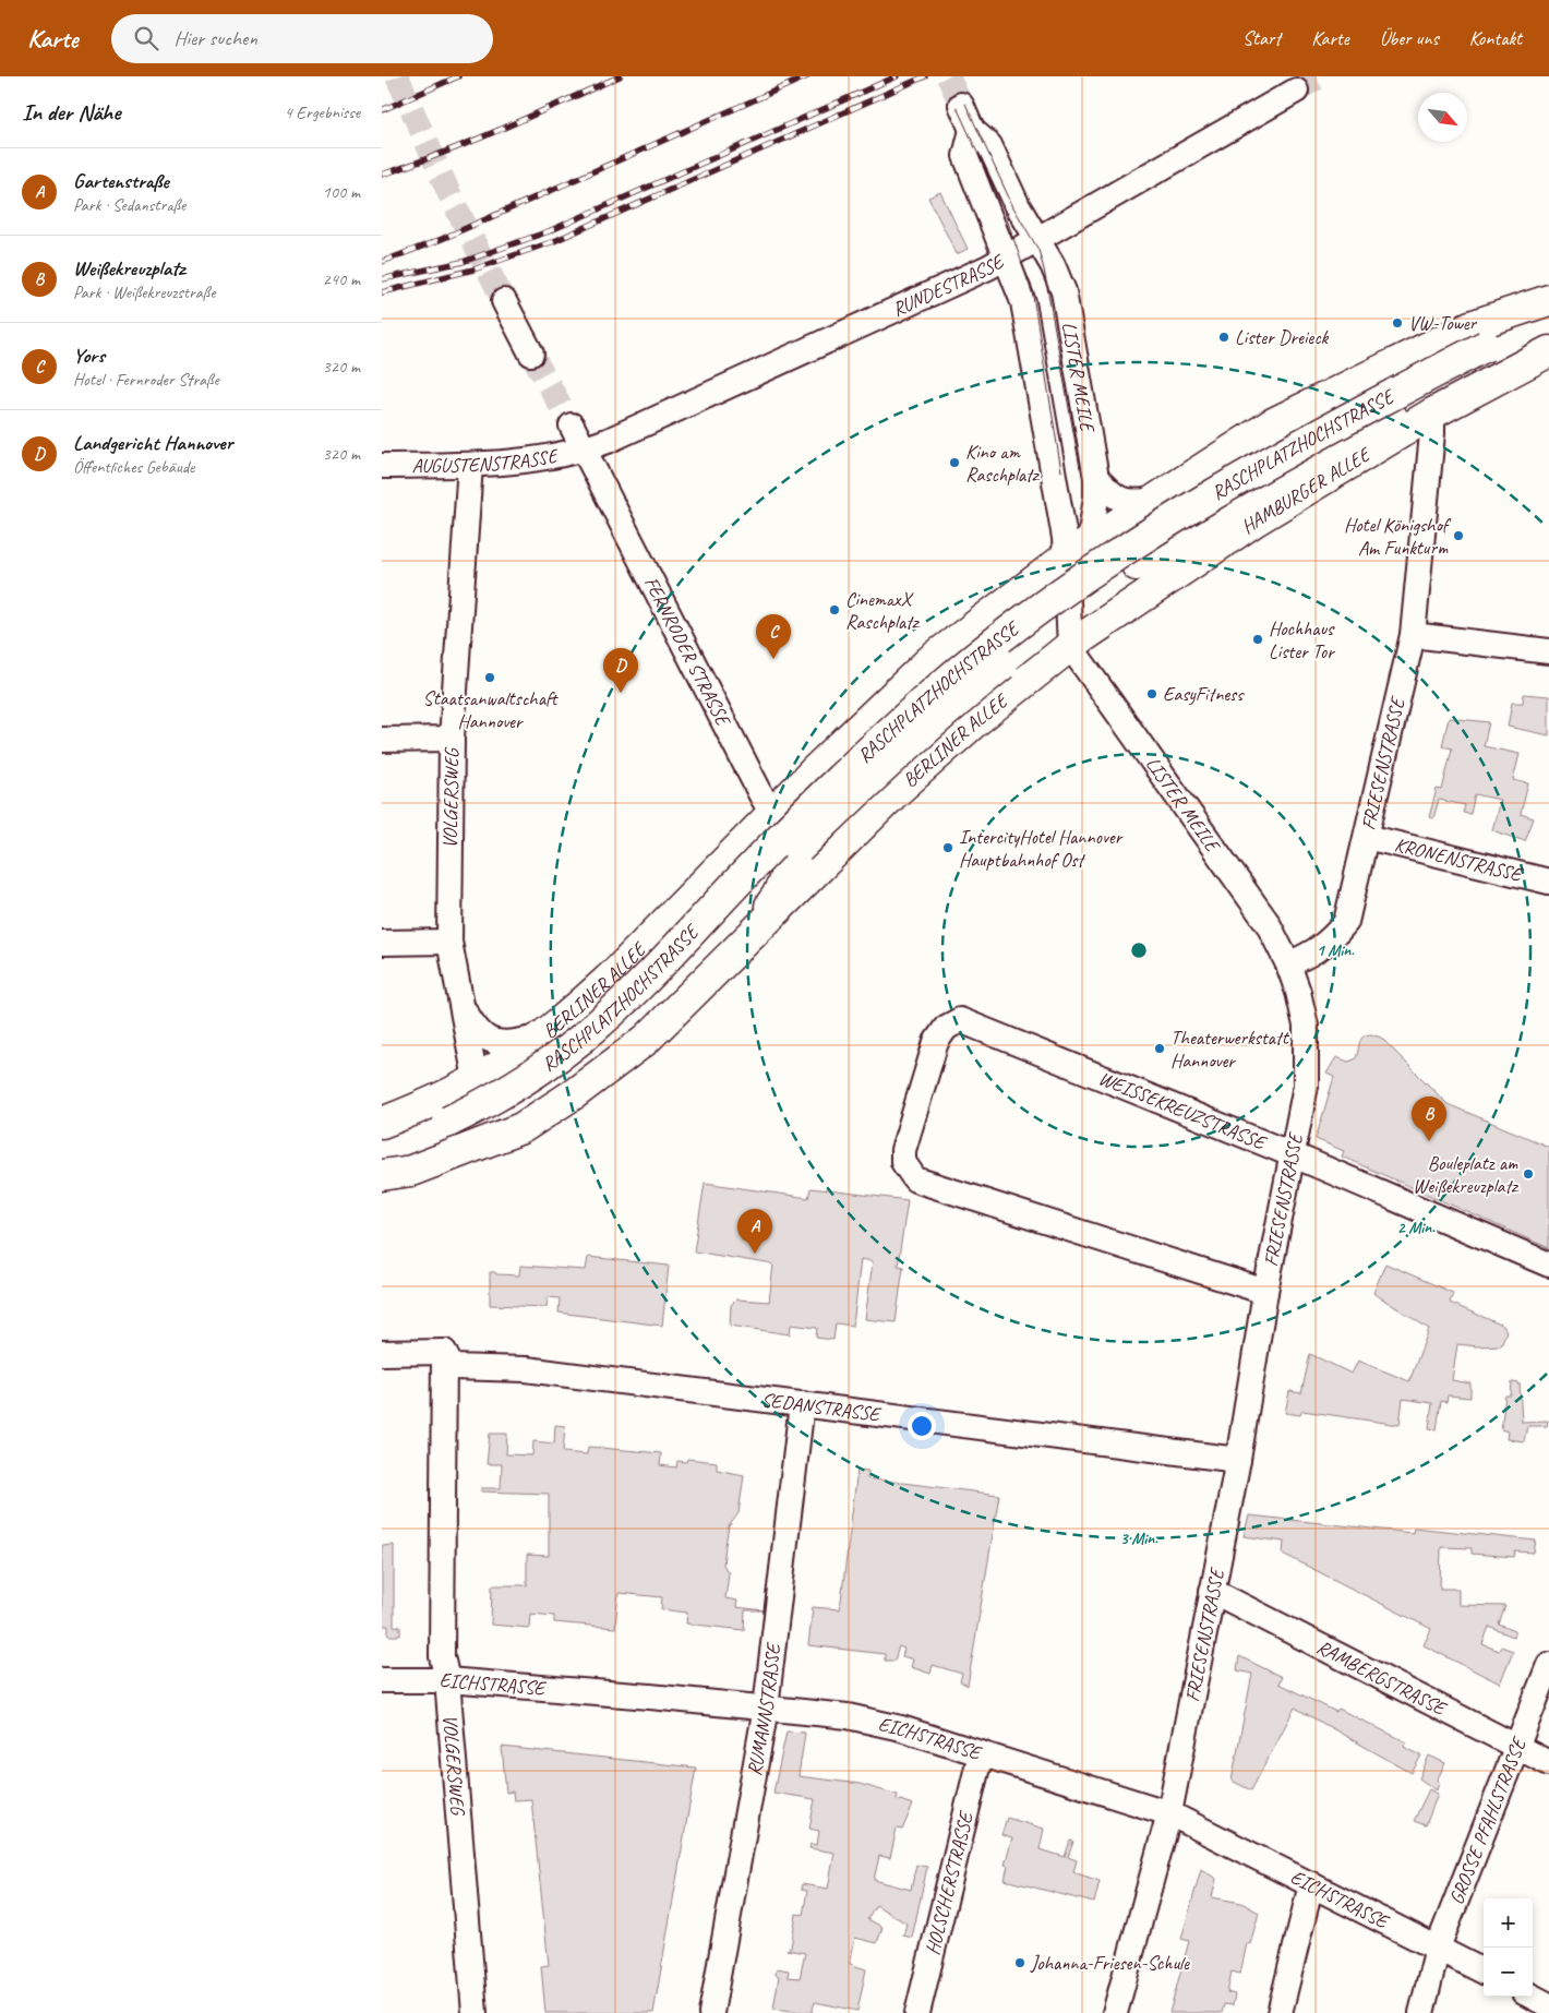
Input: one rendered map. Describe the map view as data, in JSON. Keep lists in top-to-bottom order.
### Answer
{
  "streets": {
    "main road": ["RASCHPLATZHOCHSTRASSE", "HAMBURGER ALLEE", "BERLINER ALLEE"],
    "street": [
      "RUNDESTRASSE",
      "LISTER MEILE",
      "AUGUSTENSTRASSE",
      "FERNRODER STRASSE",
      "FRIESENSTRASSE",
      "VOLGERSWEG",
      "KRONENSTRASSE",
      "WEISSEKREUZSTRASSE",
      "SEDANSTRASSE",
      "RAMBERGSTRASSE",
      "EICHSTRASSE",
      "RUMANNSTRASSE",
      "GROSSE PFAHLSTRASSE",
      "HOLSCHERSTRASSE"
    ]
  },
  "crossings": [
    ["RUNDESTRASSE", "LISTER MEILE"],
    ["RUNDESTRASSE", "AUGUSTENSTRASSE"],
    ["RUNDESTRASSE", "FERNRODER STRASSE"],
    ["LISTER MEILE", "HAMBURGER ALLEE"],
    ["LISTER MEILE", "BERLINER ALLEE"],
    ["LISTER MEILE", "FRIESENSTRASSE"],
    ["AUGUSTENSTRASSE", "FERNRODER STRASSE"],
    ["AUGUSTENSTRASSE", "VOLGERSWEG"],
    ["HAMBURGER ALLEE", "BERLINER ALLEE"],
    ["HAMBURGER ALLEE", "FRIESENSTRASSE"],
    ["FERNRODER STRASSE", "BERLINER ALLEE"],
    ["BERLINER ALLEE", "VOLGERSWEG"],
    ["FRIESENSTRASSE", "KRONENSTRASSE"],
    ["FRIESENSTRASSE", "WEISSEKREUZSTRASSE"],
    ["FRIESENSTRASSE", "SEDANSTRASSE"],
    ["FRIESENSTRASSE", "RAMBERGSTRASSE"],
    ["FRIESENSTRASSE", "EICHSTRASSE"],
    ["VOLGERSWEG", "SEDANSTRASSE"],
    ["VOLGERSWEG", "EICHSTRASSE"],
    ["SEDANSTRASSE", "RUMANNSTRASSE"],
    ["RAMBERGSTRASSE", "GROSSE PFAHLSTRASSE"],
    ["EICHSTRASSE", "RUMANNSTRASSE"],
    ["EICHSTRASSE", "GROSSE PFAHLSTRASSE"],
    ["EICHSTRASSE", "HOLSCHERSTRASSE"]
  ],
  "places": [
    "VW-Tower",
    "Lister Dreieck",
    "Kino am Raschplatz",
    "Hotel Königshof Am Funkturm",
    "CinemaxX Raschplatz",
    "Hochhaus Lister Tor",
    "Staatsanwaltschaft Hannover",
    "EasyFitness",
    "IntercityHotel Hannover Hauptbahnhof Ost",
    "Theaterwerkstatt Hannover",
    "Bouleplatz am Weißekreuzplatz",
    "Johanna-Friesen-Schule"
  ],
  "north": "bottom right",
  "page": {
    "header": "Karte",
    "search": "Hier suchen",
    "nav": [
      "Start",
      "Karte",
      "Über uns",
      "Kontakt"
    ],
    "heading": ["In der Nähe", "4 Ergebnisse"],
    "list": [
      {
        "mark": "A",
        "name": "Gartenstraße",
        "note": "Park · Sedanstraße",
        "value": "100 m"
      },
      {
        "mark": "B",
        "name": "Weißekreuzplatz",
        "note": "Park · Weißekreuzstraße",
        "value": "240 m"
      },
      {
        "mark": "C",
        "name": "Yors",
        "note": "Hotel · Fernroder Straße",
        "value": "320 m"
      },
      {
        "mark": "D",
        "name": "Landgericht Hannover",
        "note": "Öffentliches Gebäude",
        "value": "320 m"
      }
    ],
    "pins": [
      "C",
      "D",
      "B",
      "A"
    ],
    "map_buttons": ["+", "−"]
  },
  "rings": ["1 Min.", "2 Min.", "3 Min."]
}
